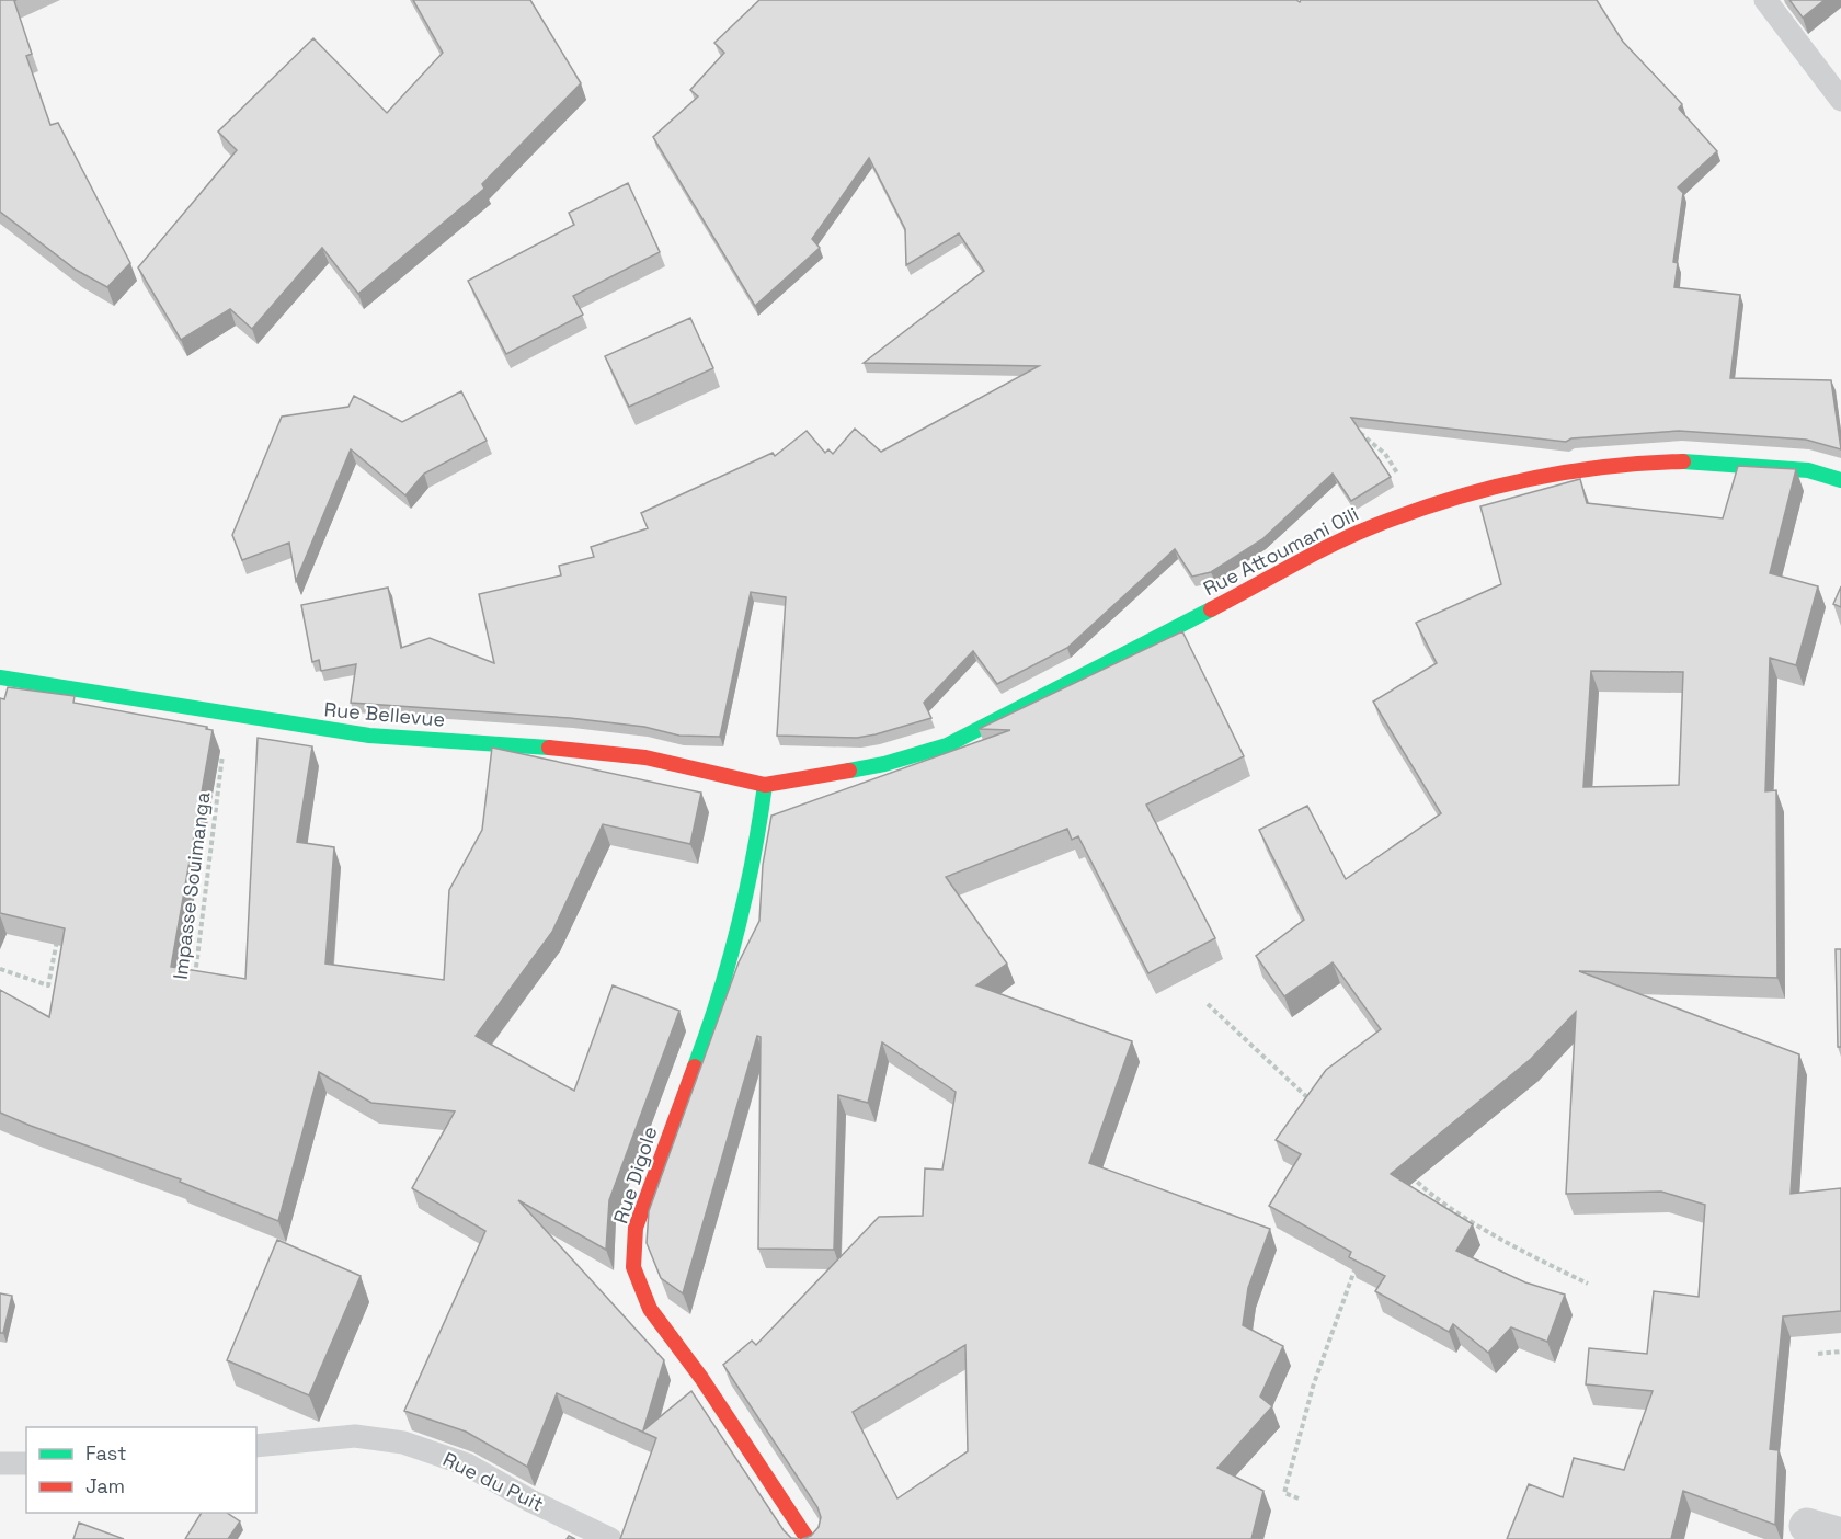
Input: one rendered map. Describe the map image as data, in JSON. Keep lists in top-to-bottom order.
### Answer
{
  "streets": {
    "street": ["Rue Attoumani Oili", "Rue Bellevue", "Rue Digole"],
    "lane": ["Rue du Puit"],
    "path": ["Impasse Souimanga"]
  },
  "crossings": [
    ["Rue Attoumani Oili", "Rue Bellevue"],
    ["Rue Attoumani Oili", "Rue Digole"],
    ["Rue Bellevue", "Impasse Souimanga"],
    ["Rue Bellevue", "Rue Digole"]
  ],
  "legend": ["Fast", "Jam"]
}
